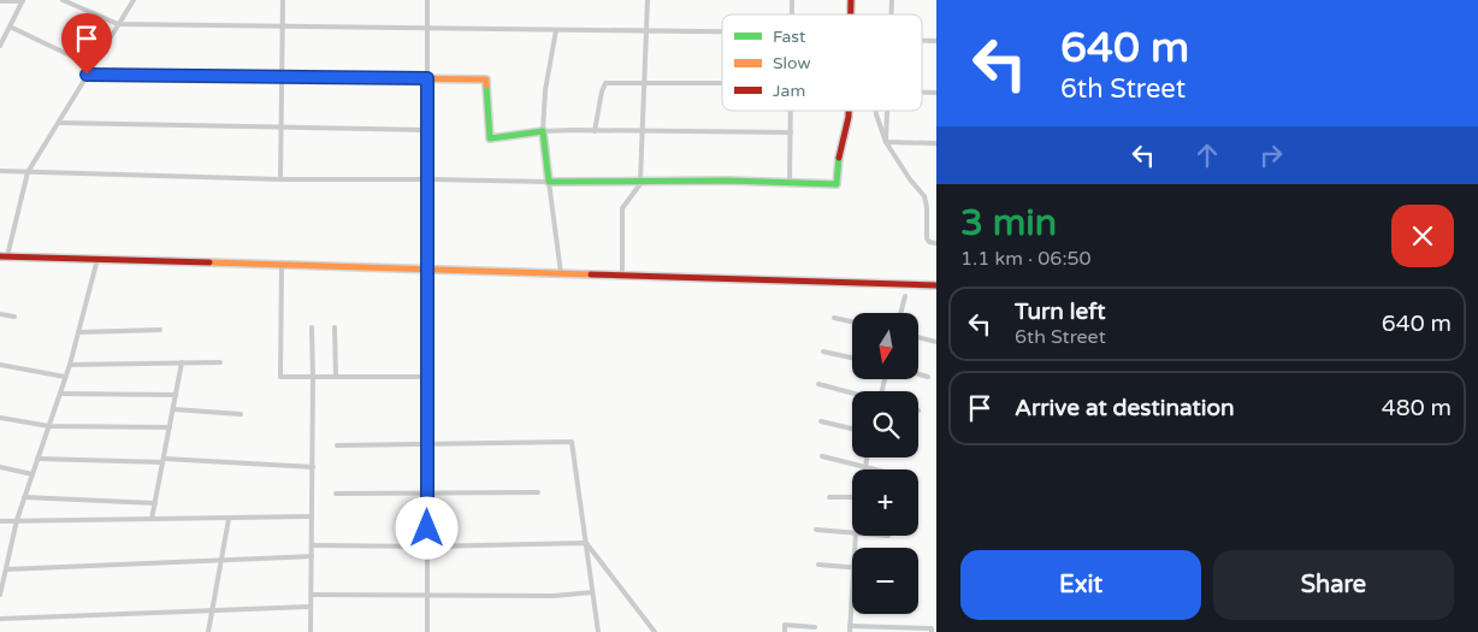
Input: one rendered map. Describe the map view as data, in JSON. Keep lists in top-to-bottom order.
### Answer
{
  "legend": ["Fast", "Slow", "Jam"],
  "north": "bottom",
  "page": {
    "turn": ["640 m", "6th Street"],
    "heading": ["3 min", "1.1 km · 06:50"],
    "list": [
      {
        "name": "Turn left",
        "note": "6th Street",
        "value": "640 m"
      },
      {
        "name": "Arrive at destination",
        "value": "480 m"
      }
    ],
    "map_buttons": ["+", "−"],
    "buttons": ["Exit", "Share"]
  }
}
